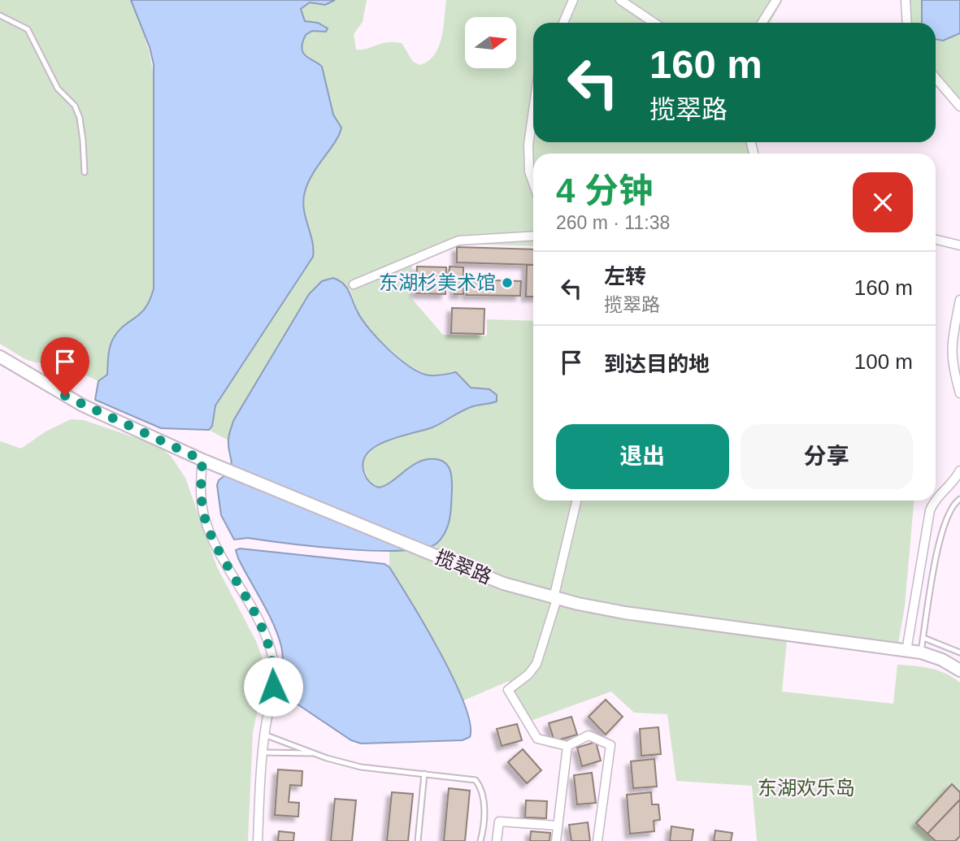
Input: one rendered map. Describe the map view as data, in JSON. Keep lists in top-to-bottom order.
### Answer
{
  "streets": {
    "street": ["揽翠路"]
  },
  "parks": ["东湖欢乐岛"],
  "places": ["东湖杉美术馆"],
  "north": "right",
  "page": {
    "turn": ["160 m", "揽翠路"],
    "heading": ["4 分钟", "260 m · 11:38"],
    "list": [
      {
        "name": "左转",
        "note": "揽翠路",
        "value": "160 m"
      },
      {
        "name": "到达目的地",
        "value": "100 m"
      }
    ],
    "buttons": ["退出", "分享"]
  }
}
